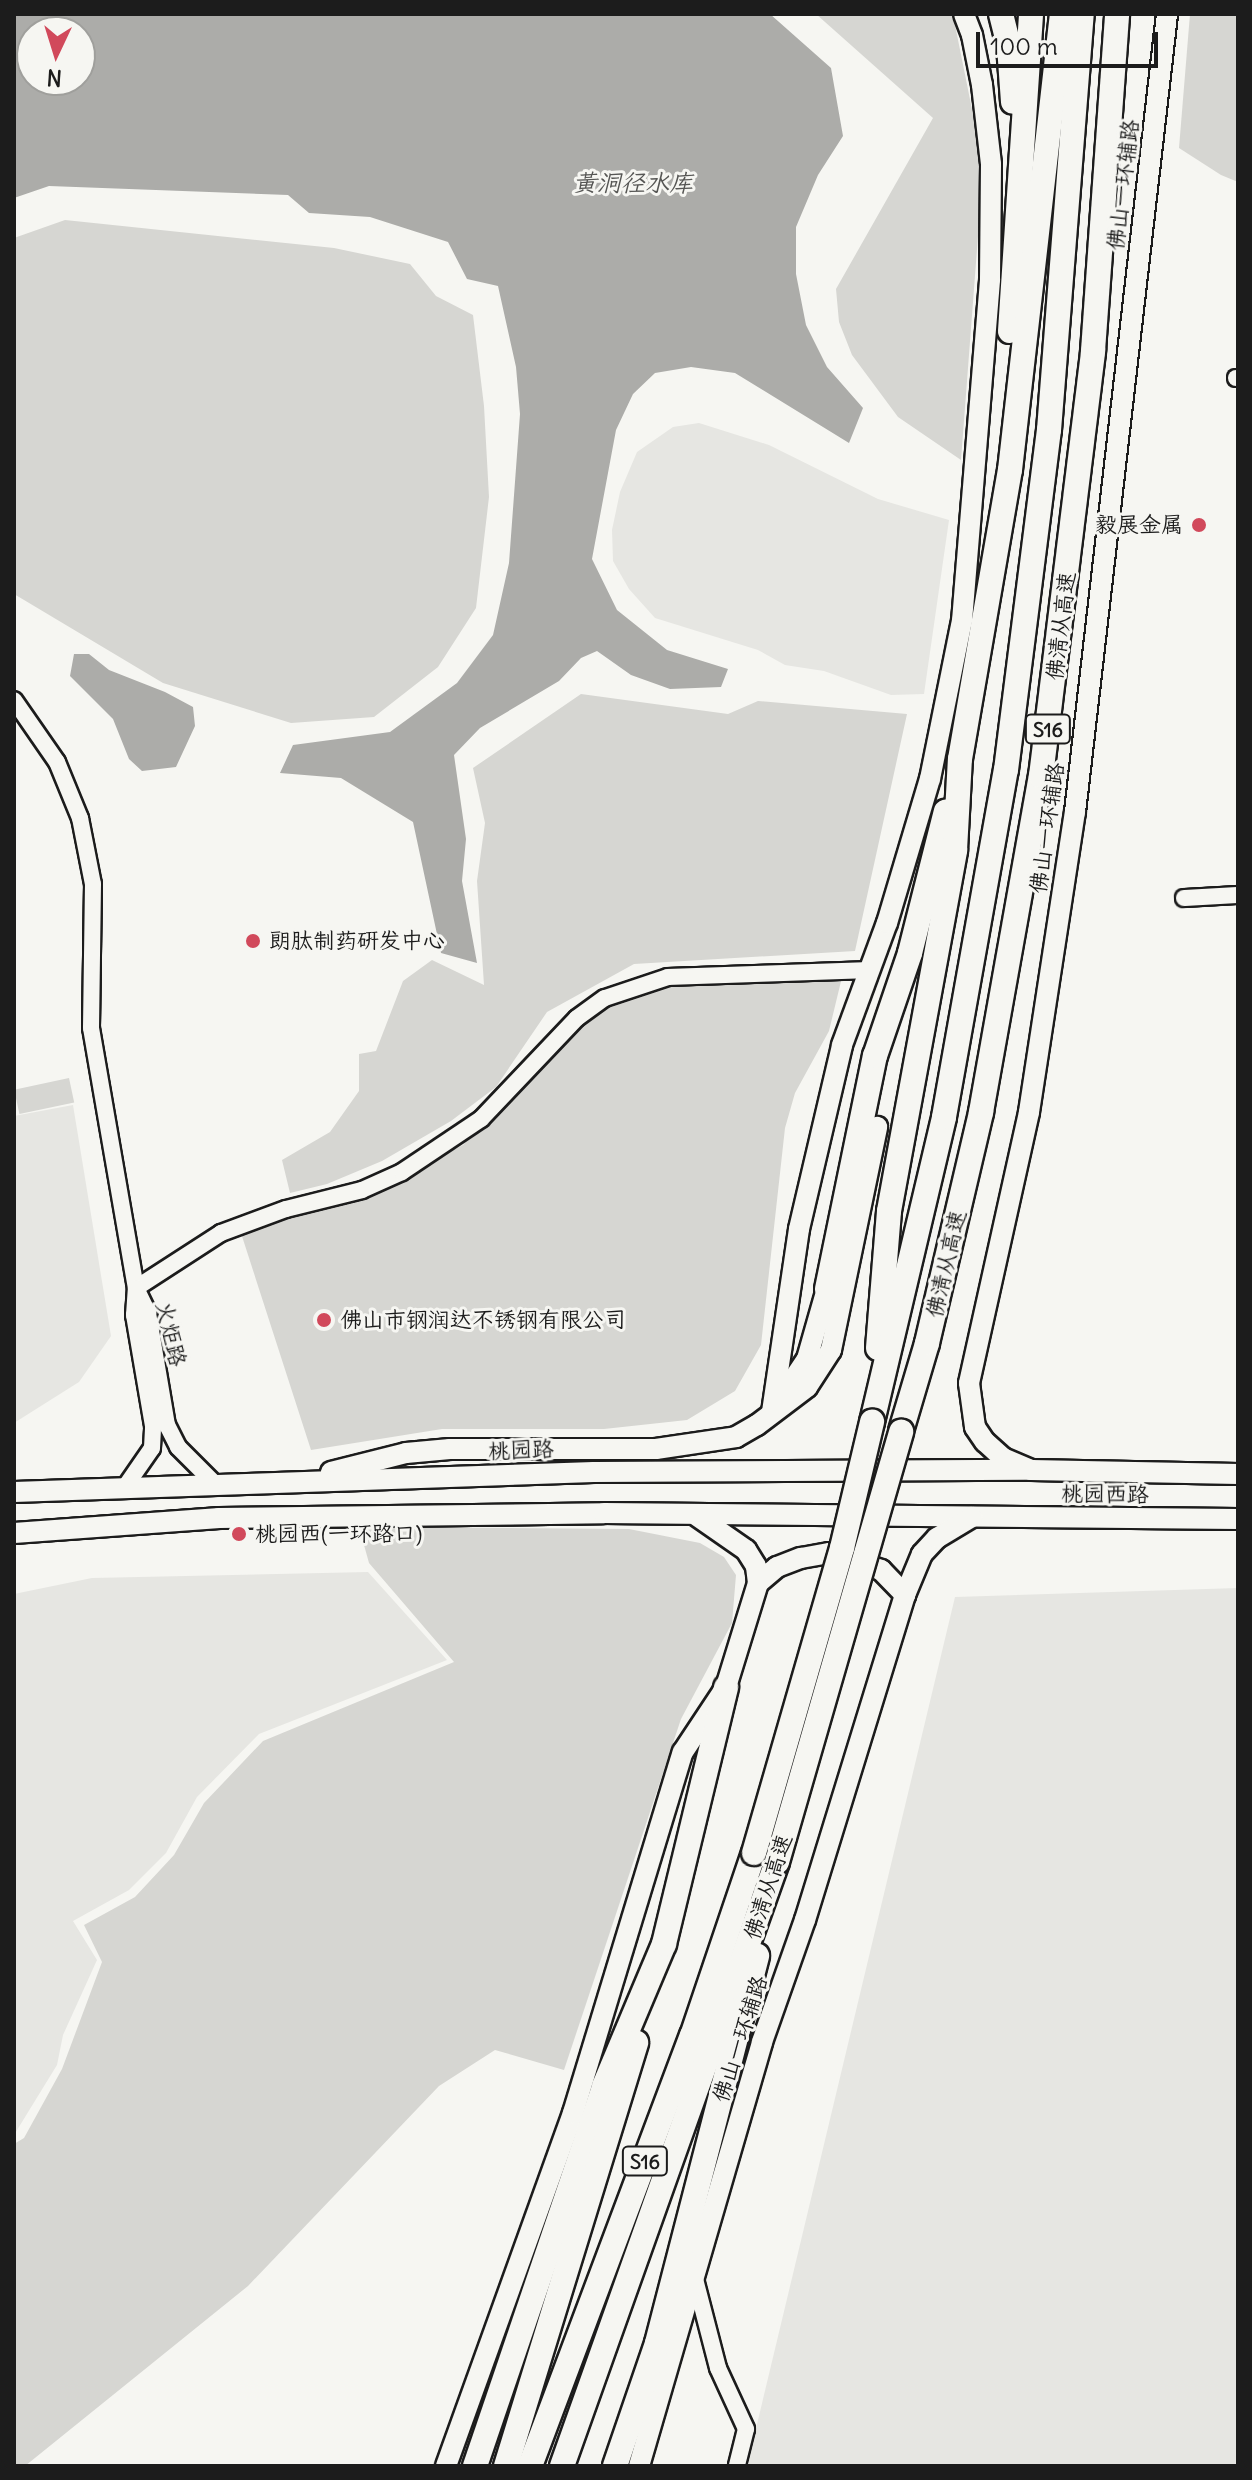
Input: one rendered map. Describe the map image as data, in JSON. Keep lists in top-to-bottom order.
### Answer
{
  "streets": {
    "highway": ["佛清从高速", "S16"],
    "main road": ["佛山一环辅路", "桃园路", "桃园西路"],
    "street": ["火炬路"]
  },
  "crossings": [
    ["佛山一环辅路", "桃园路"],
    ["佛山一环辅路", "桃园西路"],
    ["火炬路", "桃园路"],
    ["桃园路", "桃园西路"]
  ],
  "water": ["黄洞径水库"],
  "places": [
    "毅展金属",
    "朗肽制药研发中心",
    "佛山市钢润达不锈钢有限公司",
    "桃园西(一环路口)"
  ],
  "scale_bar": "100 m",
  "north": "bottom"
}
